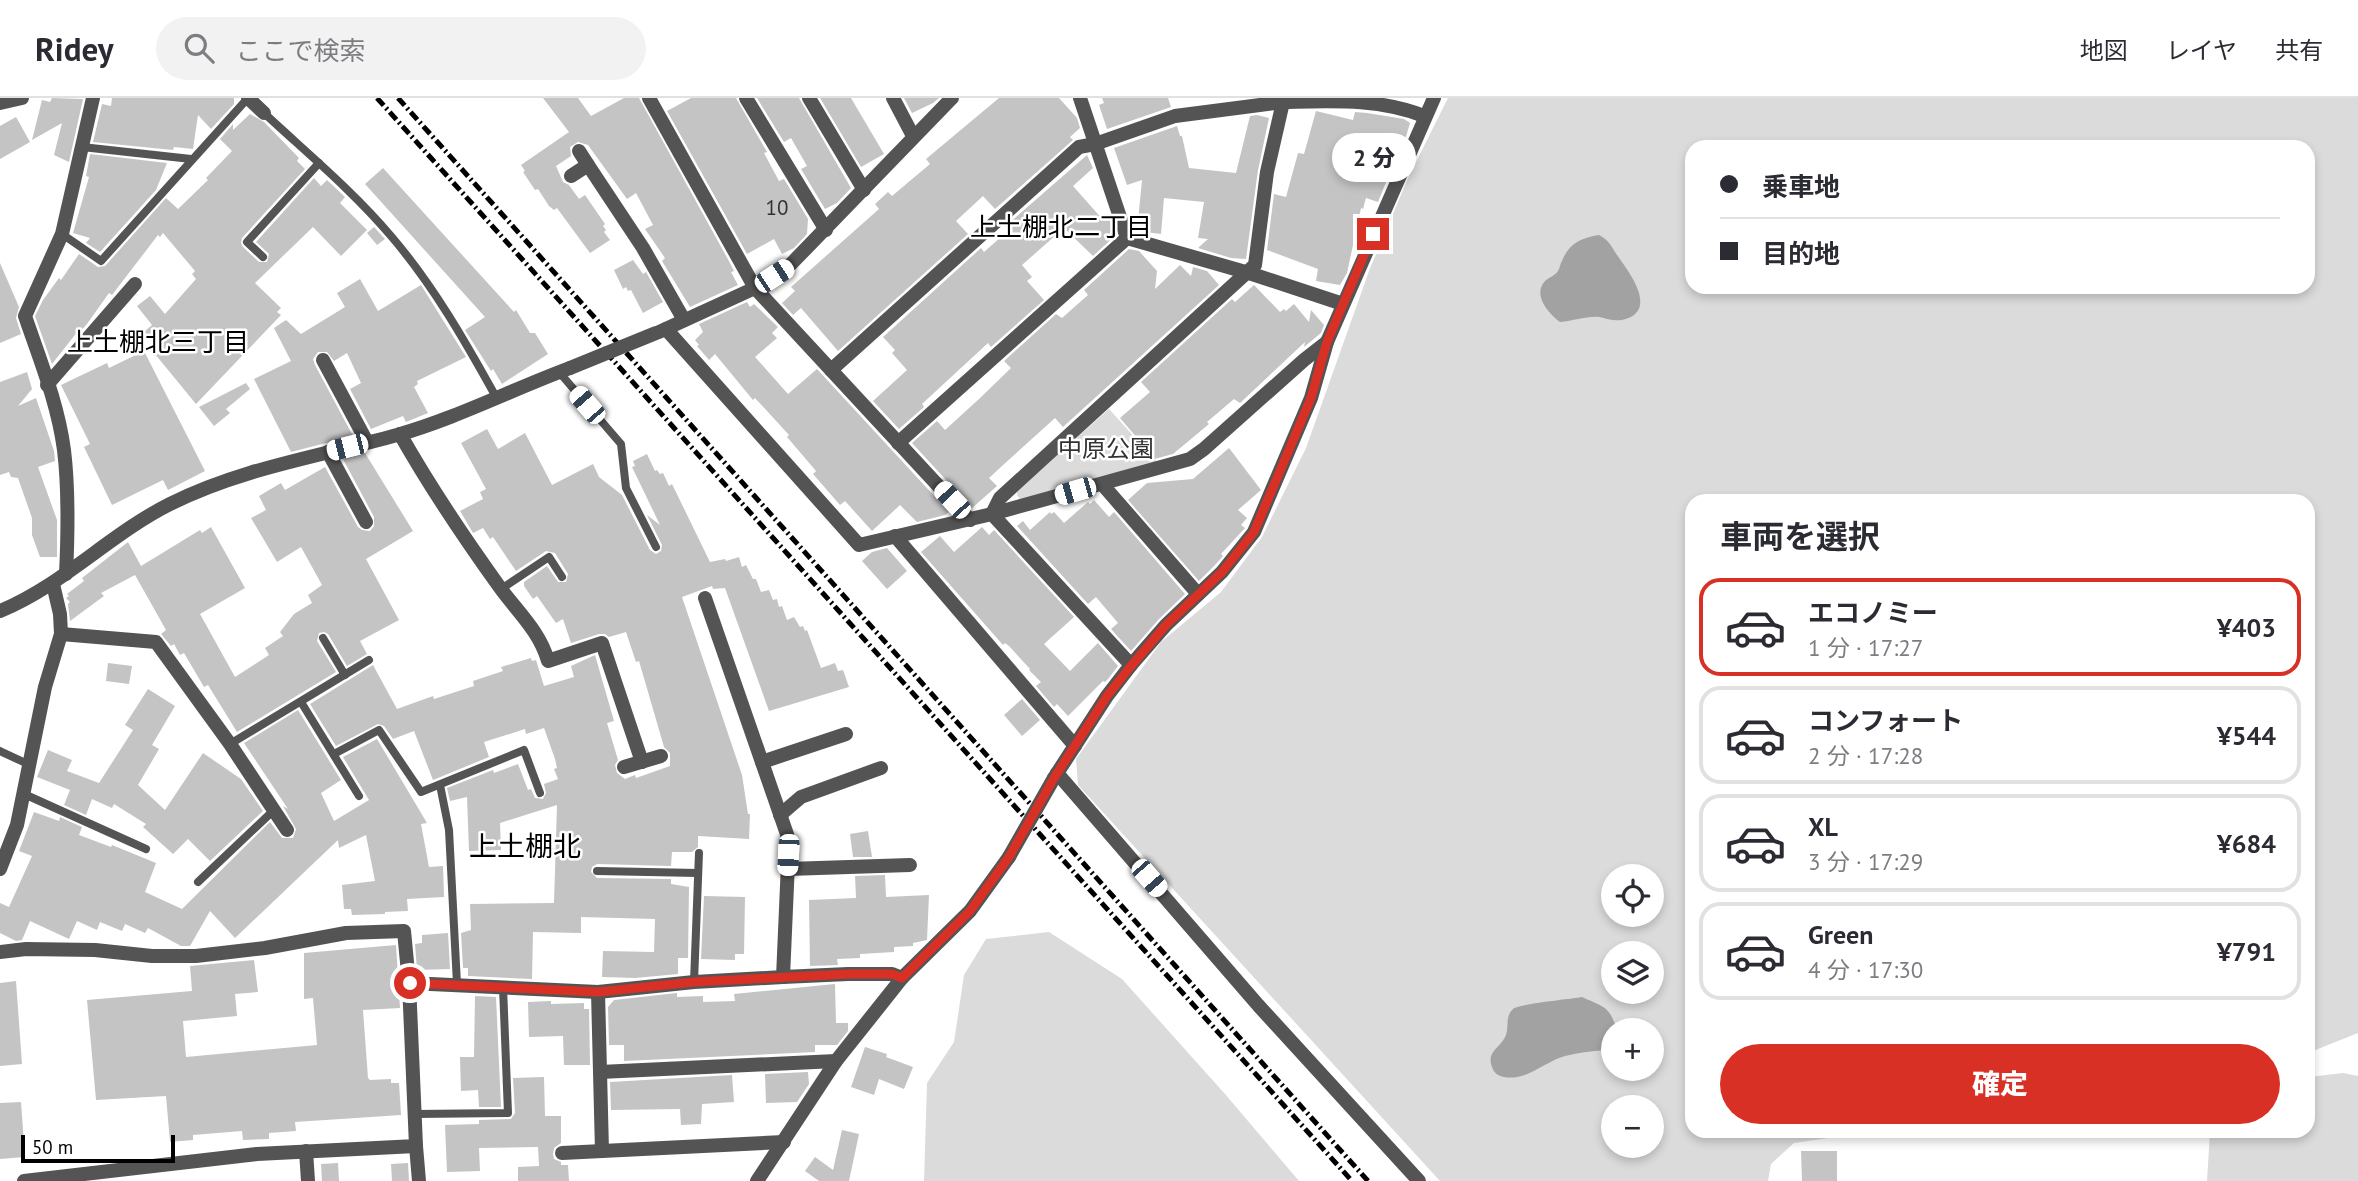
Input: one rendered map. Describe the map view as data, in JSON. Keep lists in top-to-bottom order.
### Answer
{
  "districts": ["上土棚北二丁目", "上土棚北三丁目", "上土棚北"],
  "parks": ["中原公園"],
  "house_numbers": ["10"],
  "scale_bar": "50 m",
  "page": {
    "header": "Ridey",
    "search": "ここで検索",
    "nav": ["地図", "レイヤ", "共有"],
    "bubble": "2 分",
    "banner": ["乗車地", "目的地"],
    "heading": "車両を選択",
    "list": [
      {
        "name": "エコノミー",
        "note": "1 分 · 17:27",
        "value": "¥403"
      },
      {
        "name": "コンフォート",
        "note": "2 分 · 17:28",
        "value": "¥544"
      },
      {
        "name": "XL",
        "note": "3 分 · 17:29",
        "value": "¥684"
      },
      {
        "name": "Green",
        "note": "4 分 · 17:30",
        "value": "¥791"
      }
    ],
    "map_buttons": ["+", "−"],
    "buttons": "確定",
    "scale": "50 m"
  }
}
